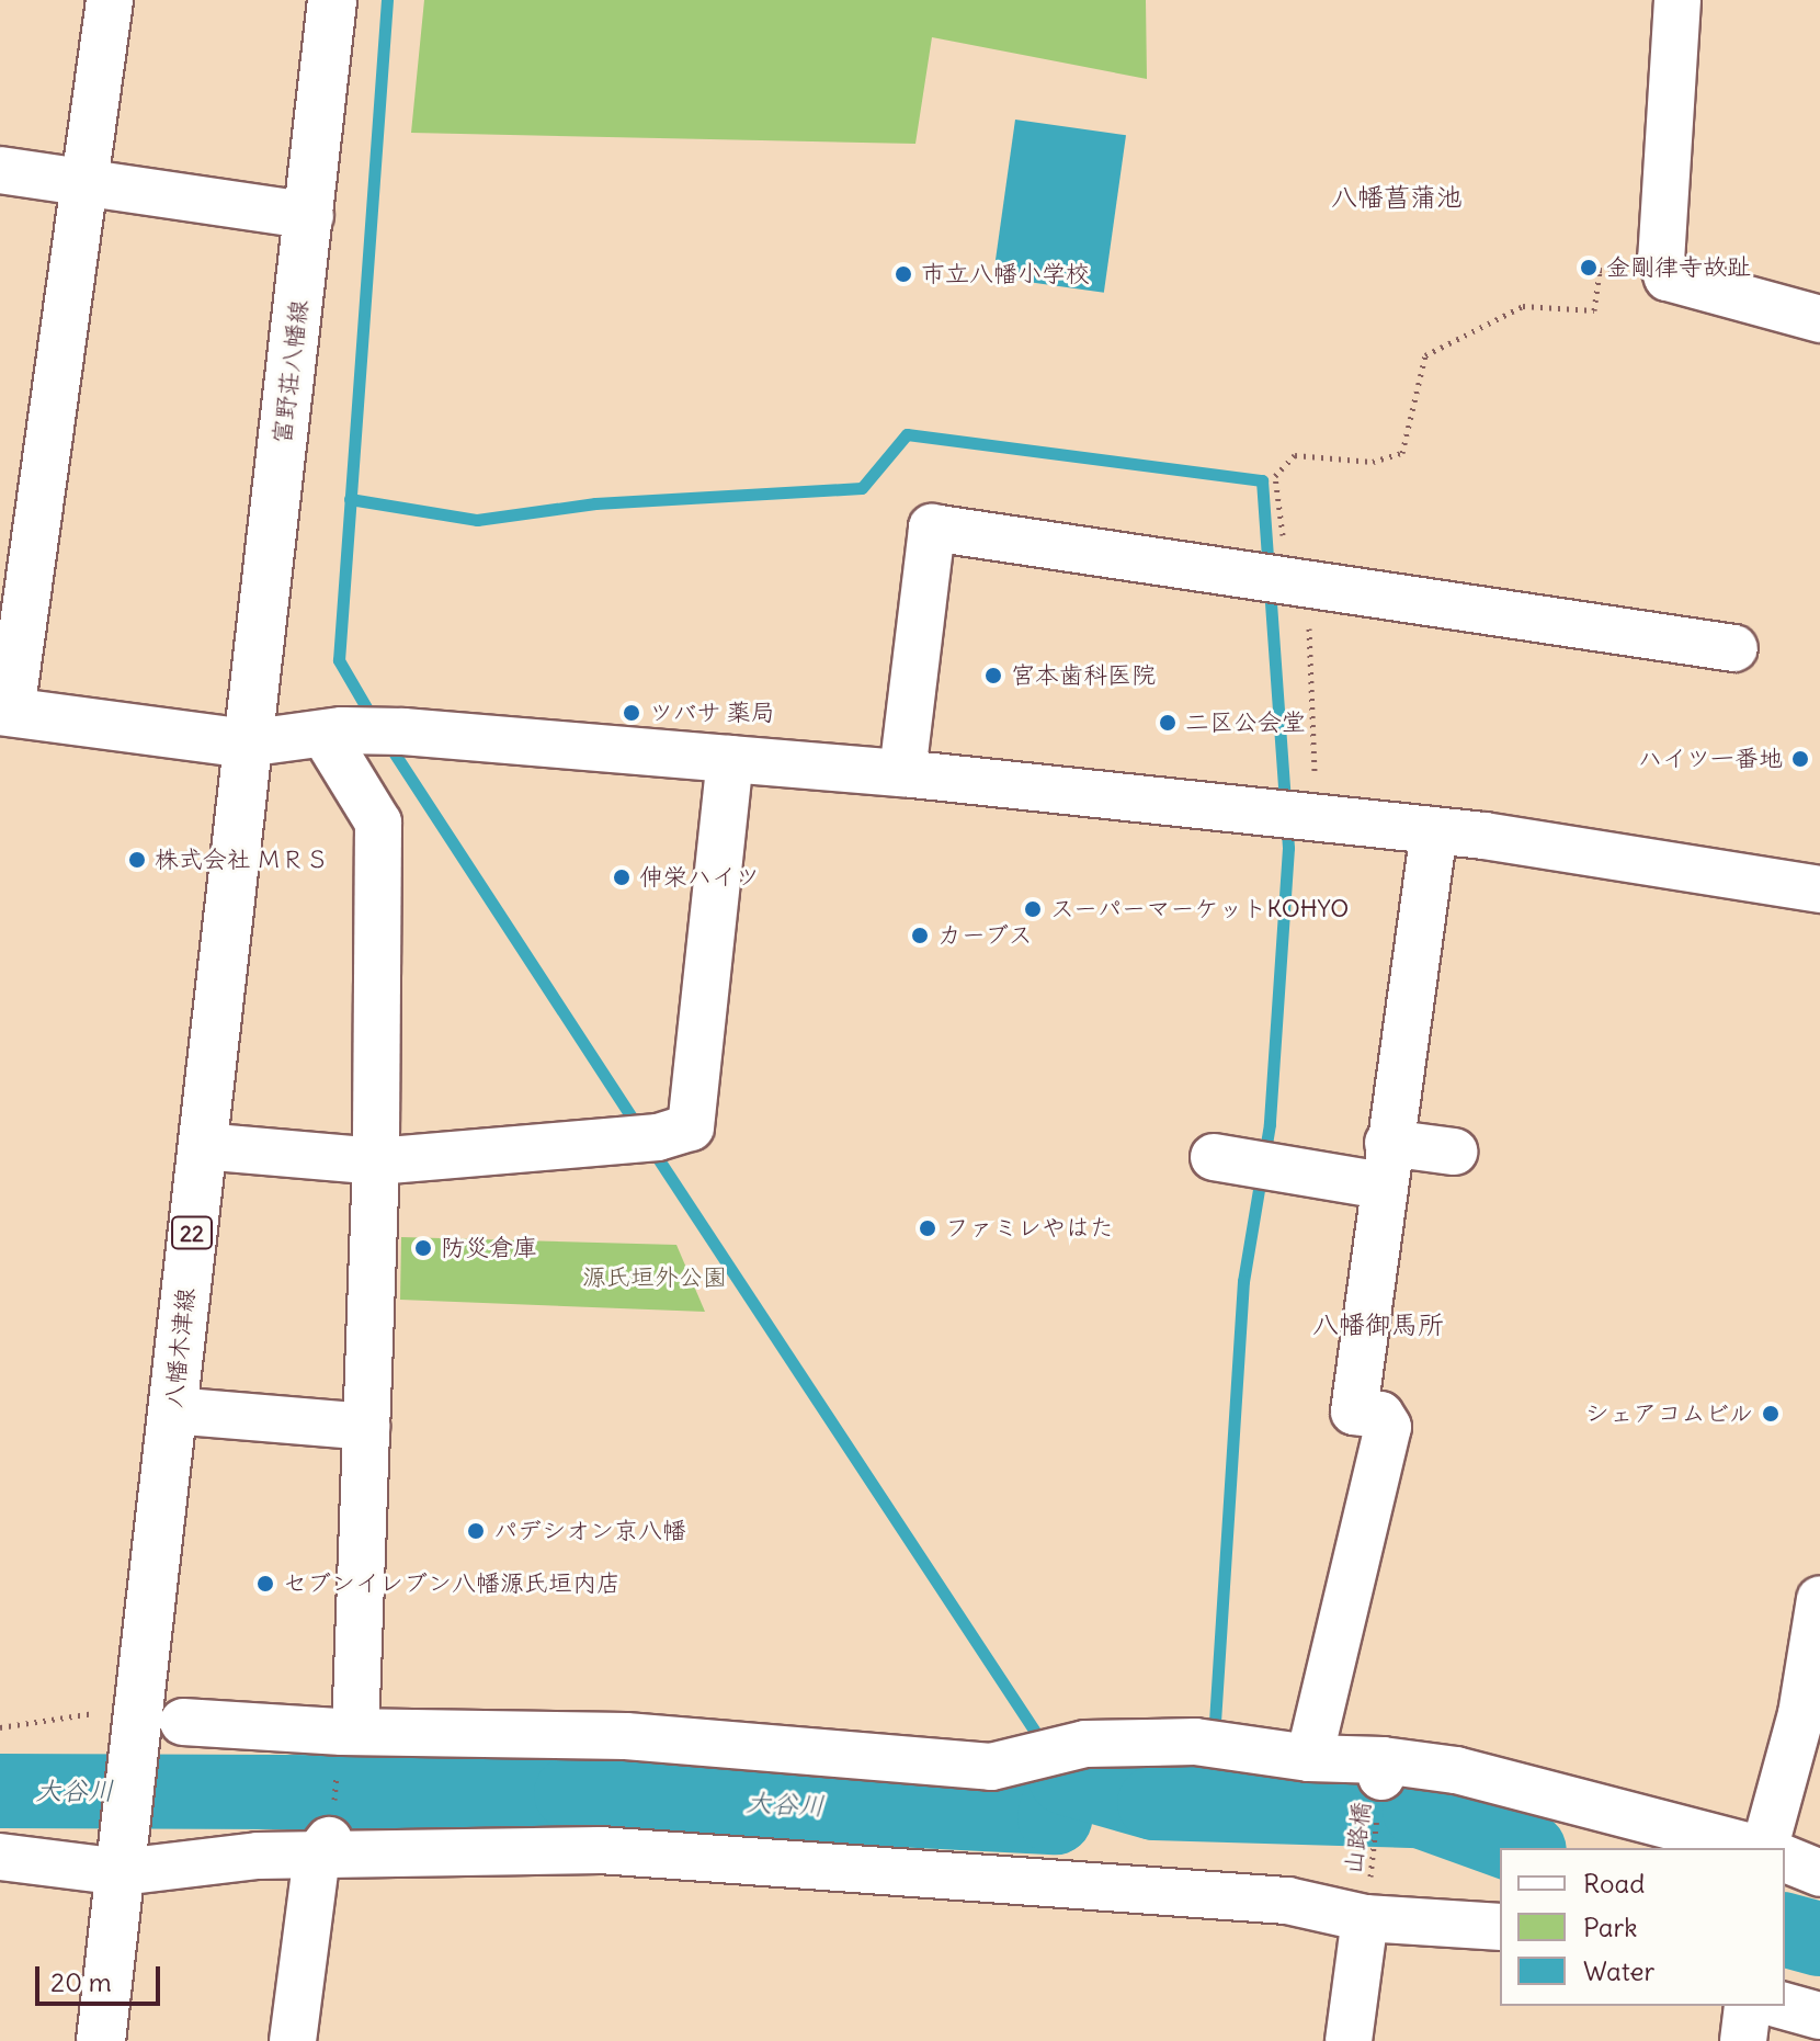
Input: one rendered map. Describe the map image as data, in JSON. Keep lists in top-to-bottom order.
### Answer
{
  "streets": {
    "main road": ["富野荘八幡線", "22", "八幡木津線"],
    "path": ["山路橋"]
  },
  "crossings": [
    ["富野荘八幡線", "八幡木津線"]
  ],
  "districts": ["八幡菖蒲池", "八幡御馬所"],
  "water": ["大谷川"],
  "parks": ["源氏垣外公園"],
  "places": [
    "金剛律寺故趾",
    "市立八幡小学校",
    "宮本歯科医院",
    "ツバサ 薬局",
    "二区公会堂",
    "ハイツ一番地",
    "株式会社 ＭＲＳ",
    "伸栄ハイツ",
    "スーパーマーケットKOHYO",
    "カーブス",
    "ファミレやはた",
    "防災倉庫",
    "シェアコムビル",
    "パデシオン京八幡",
    "セブンイレブン八幡源氏垣内店"
  ],
  "legend": ["Road", "Park", "Water"],
  "scale_bar": "20 m"
}
